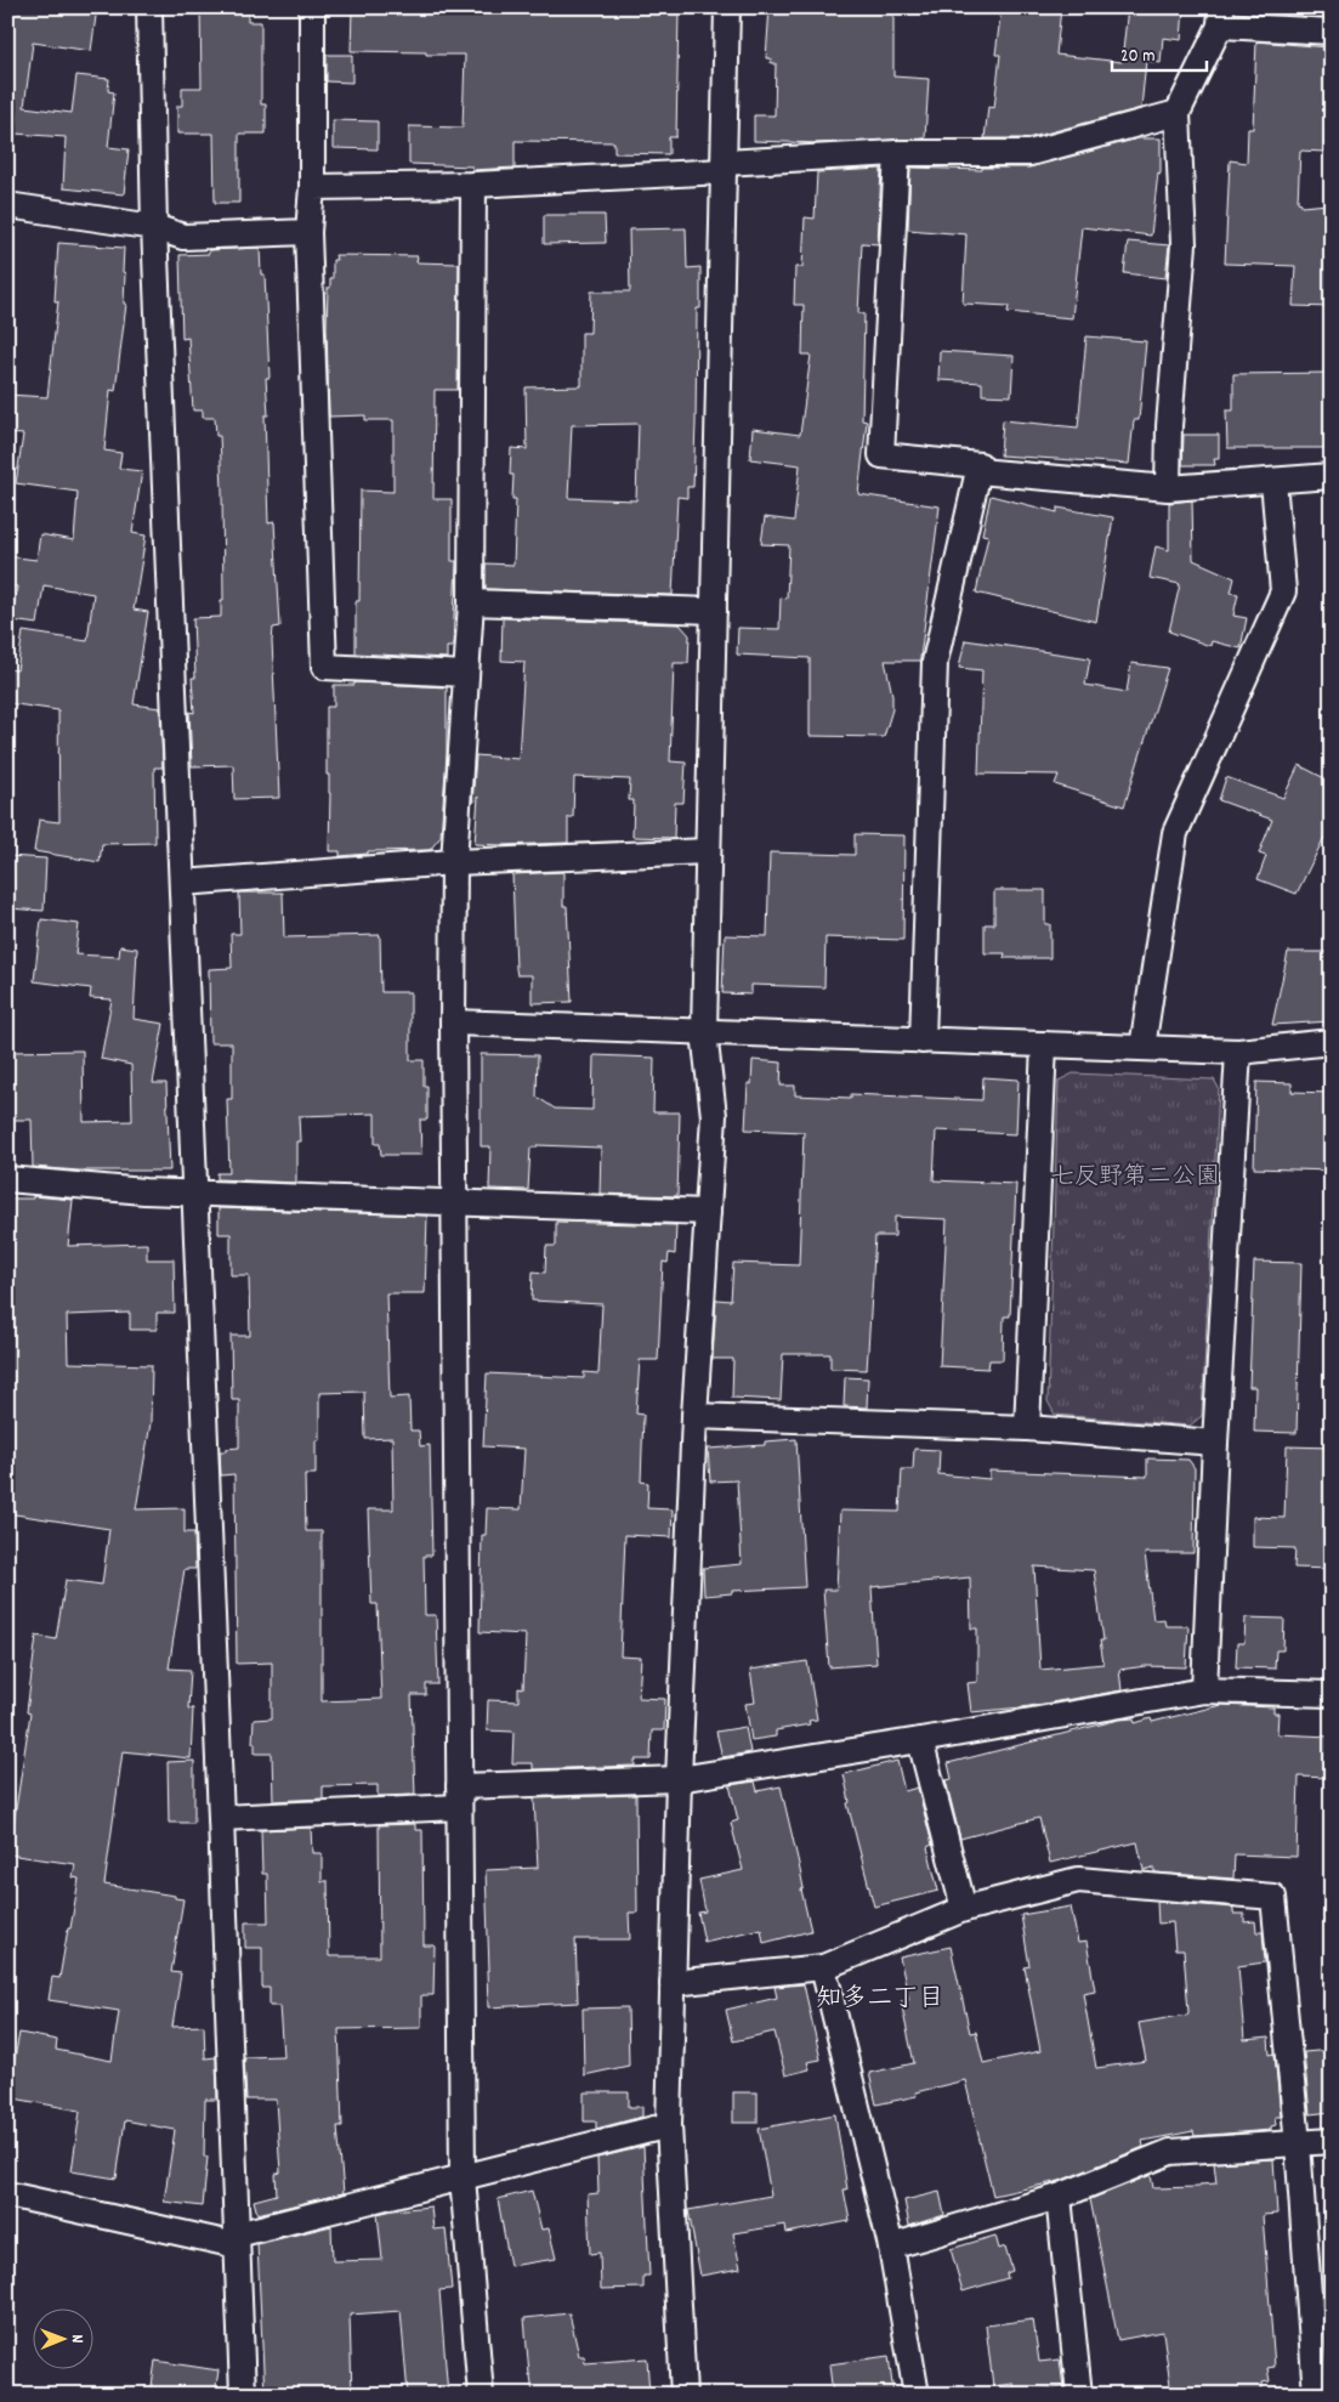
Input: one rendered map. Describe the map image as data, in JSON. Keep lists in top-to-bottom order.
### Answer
{
  "districts": ["知多二丁目"],
  "parks": ["七反野第二公園"],
  "scale_bar": "20 m",
  "north": "right"
}
